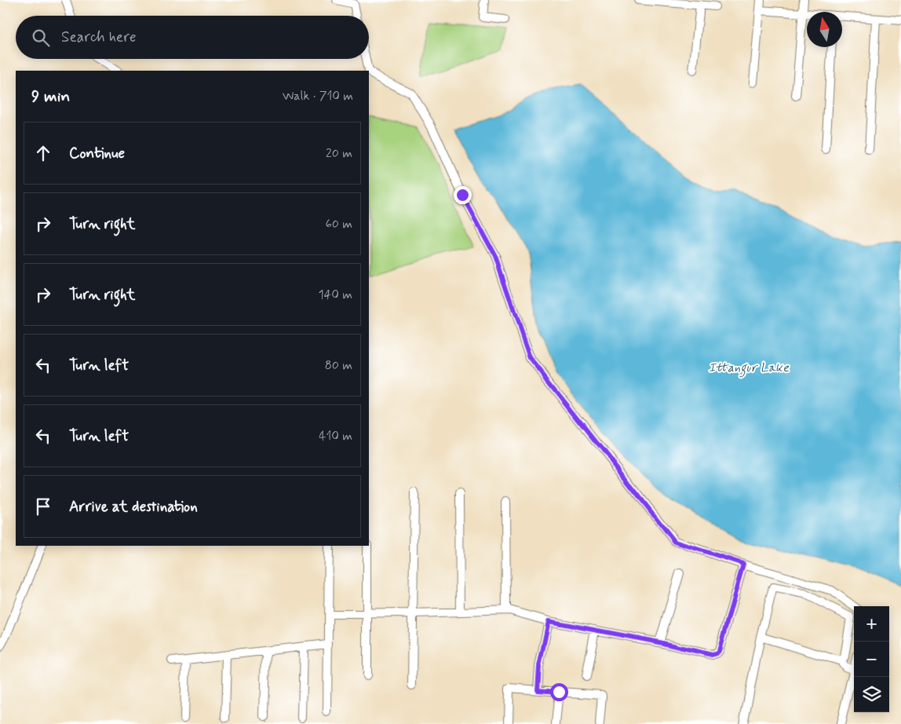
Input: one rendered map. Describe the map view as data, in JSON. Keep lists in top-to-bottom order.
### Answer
{
  "water": ["Ittangur Lake"],
  "north": "top",
  "page": {
    "search": "Search here",
    "heading": ["9 min", "Walk · 710 m"],
    "list": [
      ["Continue", "20 m"],
      ["Turn right", "60 m"],
      ["Turn right", "140 m"],
      ["Turn left", "80 m"],
      ["Turn left", "410 m"],
      "Arrive at destination"
    ],
    "map_buttons": ["+", "−"]
  }
}
